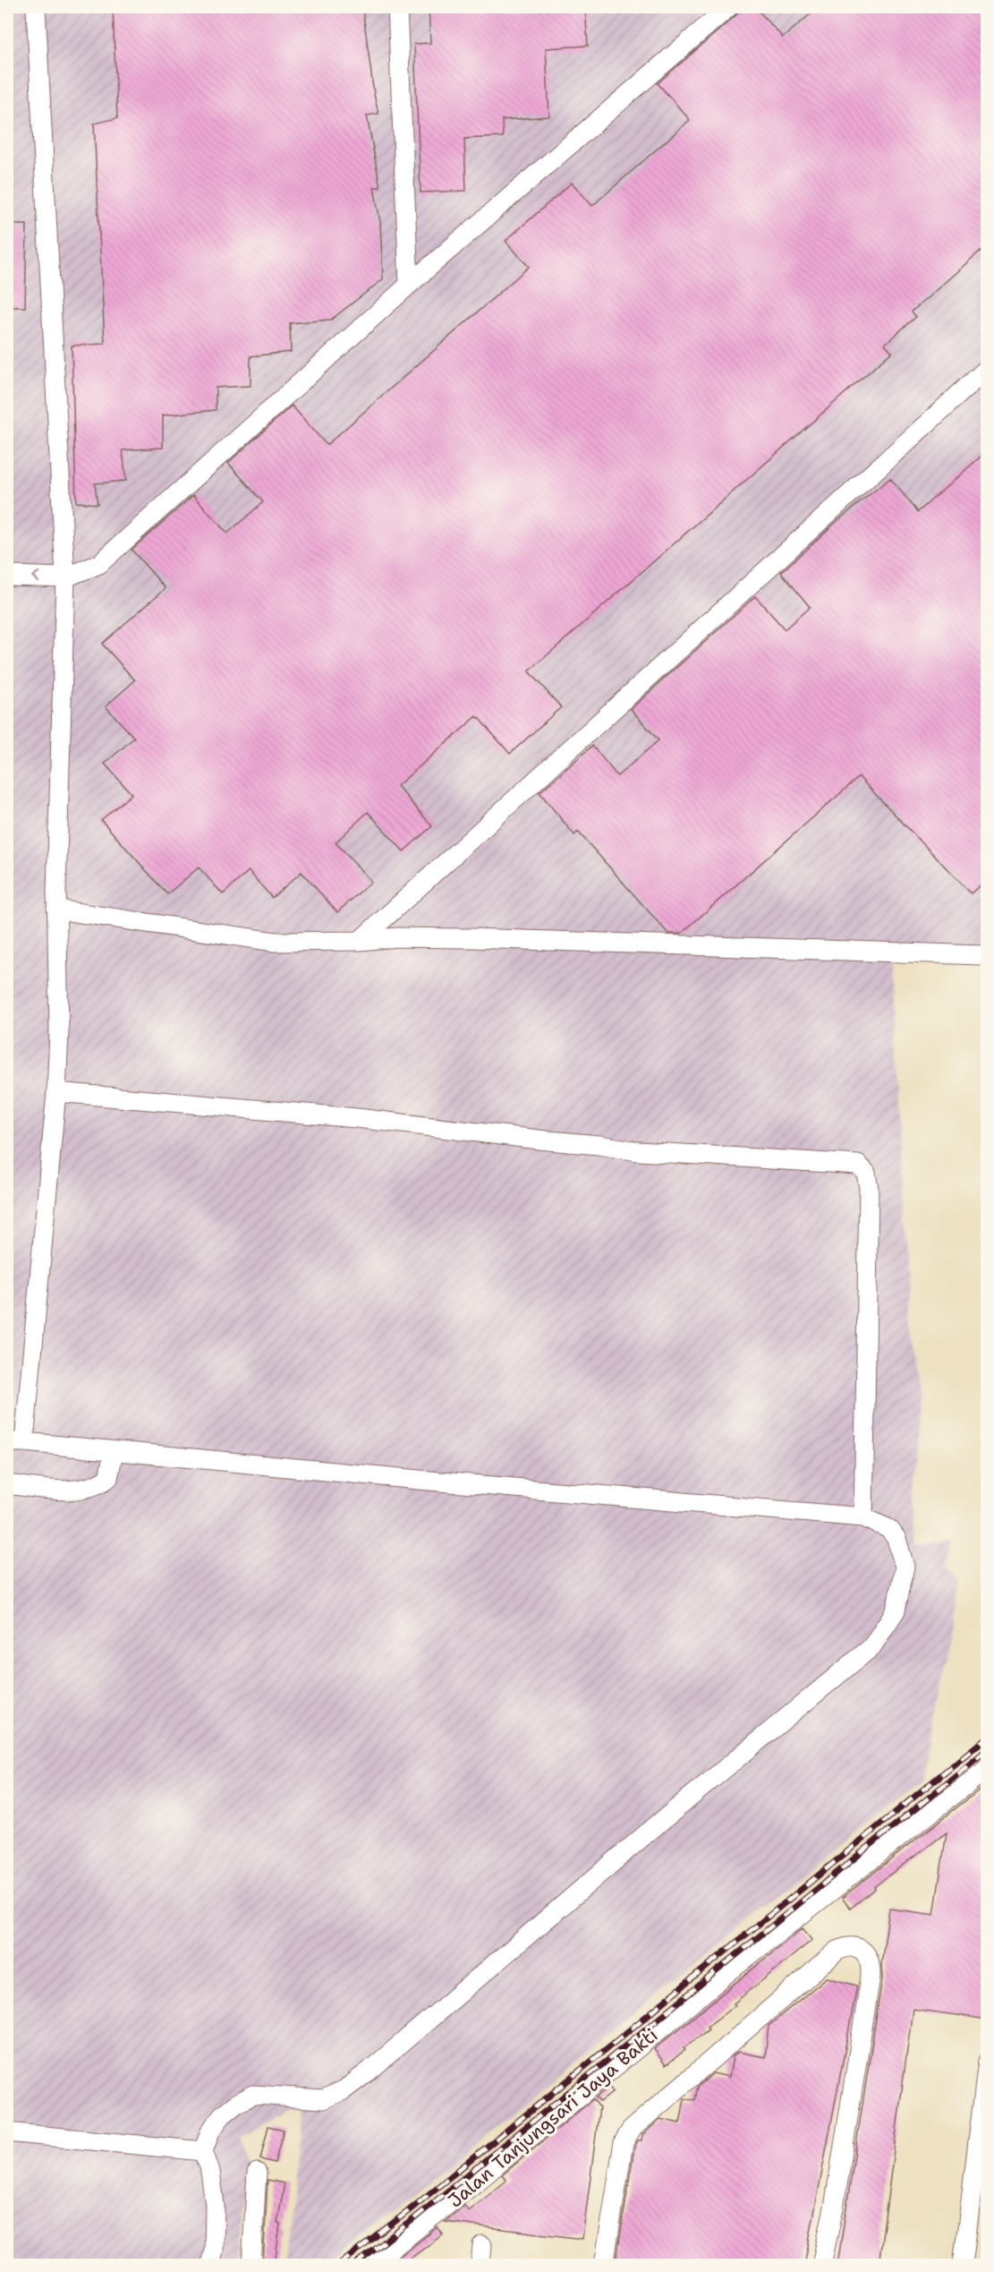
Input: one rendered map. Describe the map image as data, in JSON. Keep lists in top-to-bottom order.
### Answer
{
  "streets": {
    "street": ["Jalan Tanjungsari Jaya Bakti"]
  }
}
